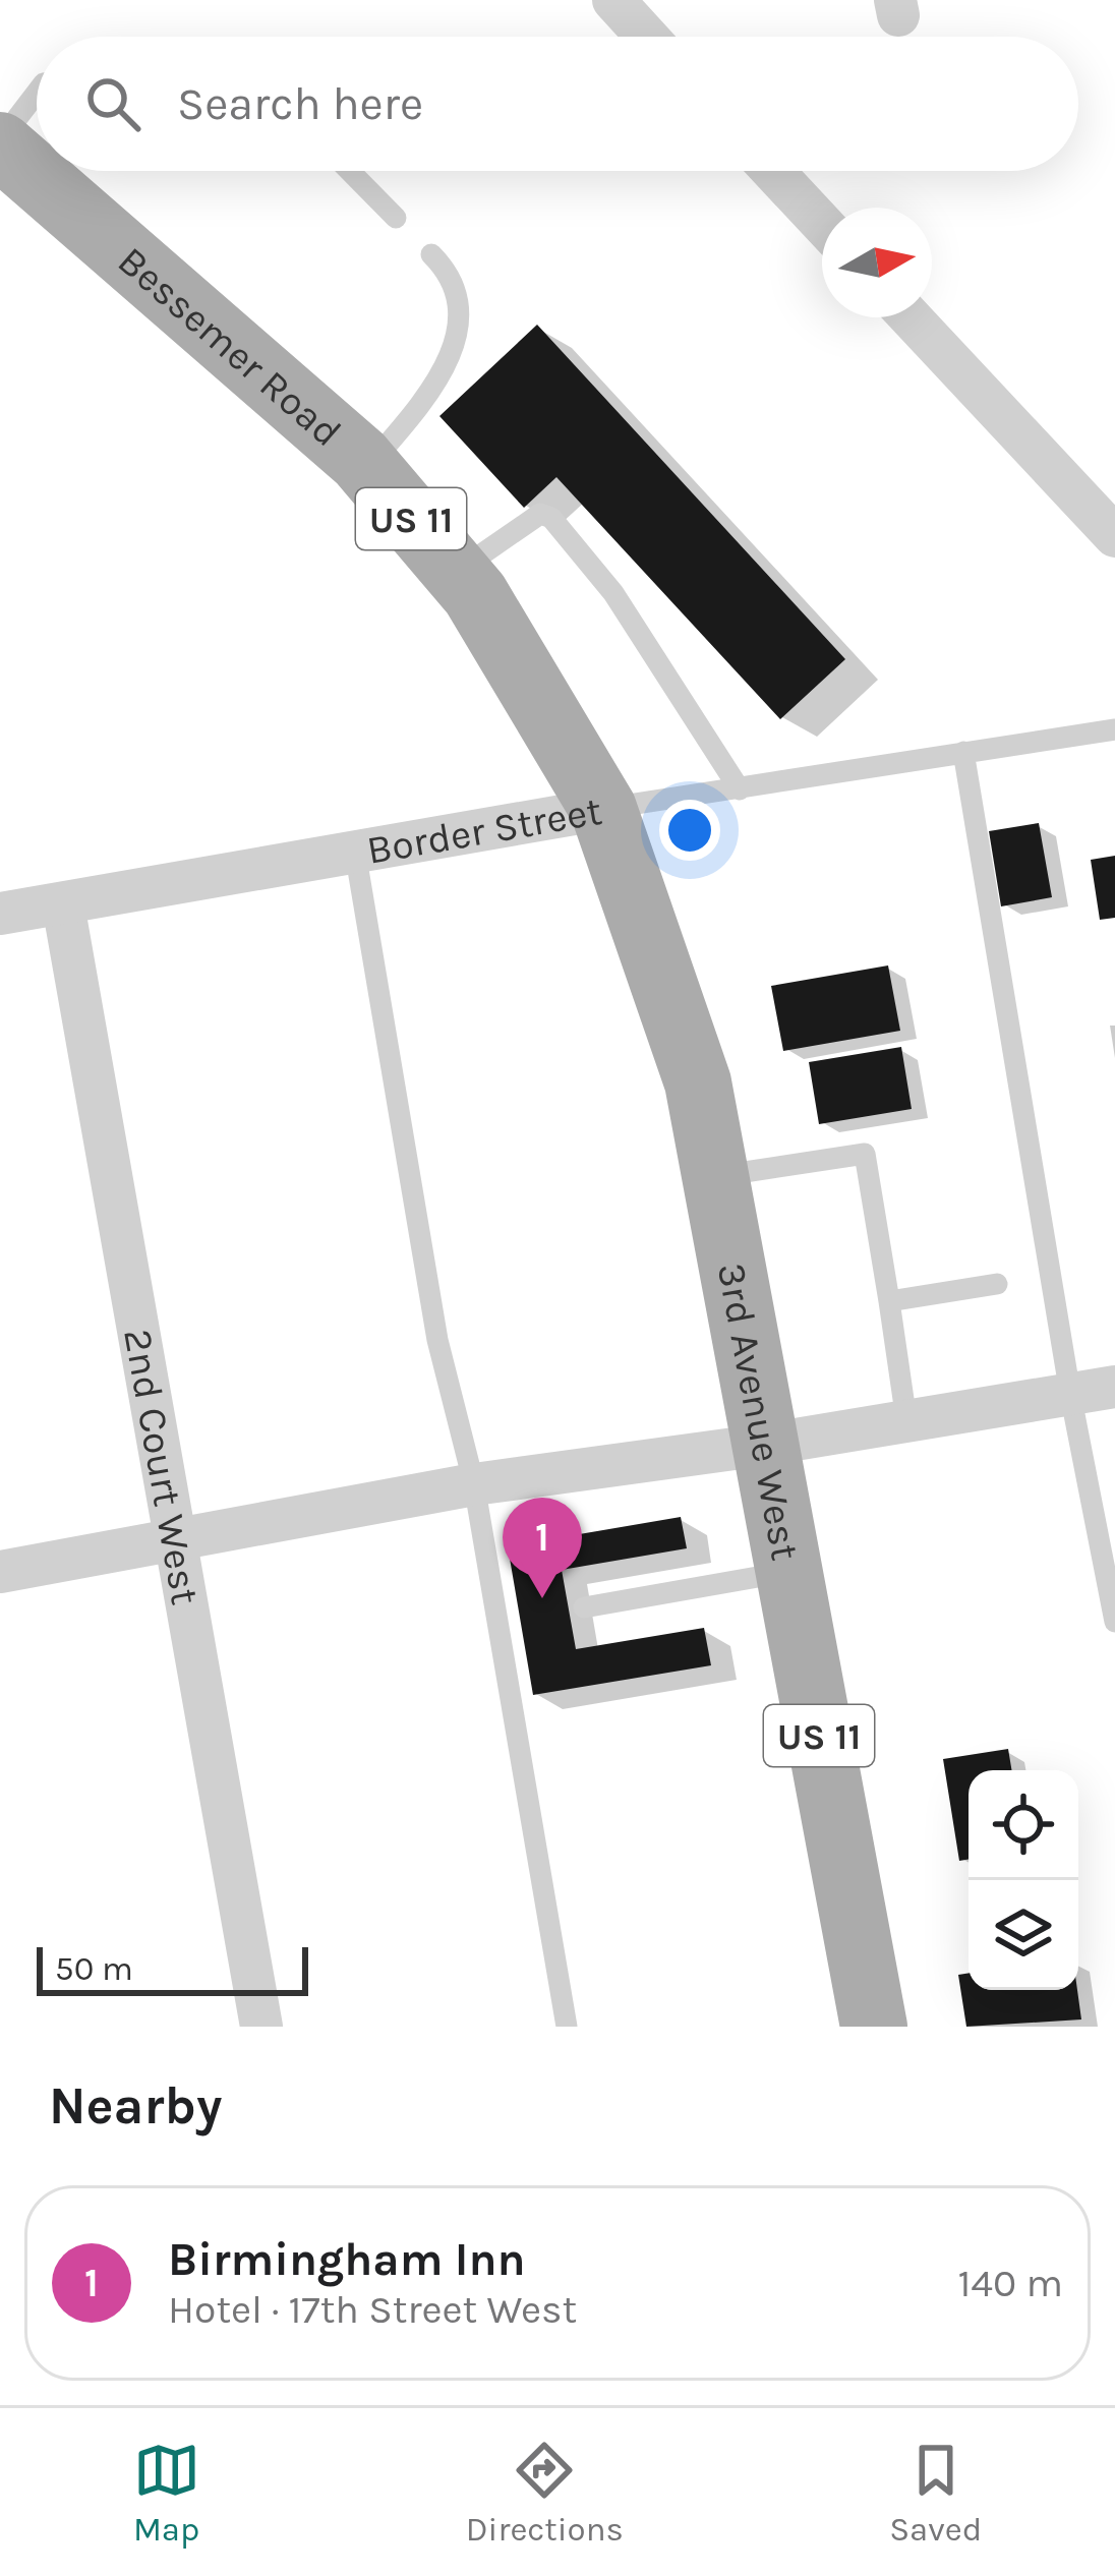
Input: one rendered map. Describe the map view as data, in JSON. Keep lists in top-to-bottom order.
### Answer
{
  "streets": {
    "main road": ["Bessemer Road", "US 11", "3rd Avenue West"],
    "street": ["Border Street", "2nd Court West"]
  },
  "crossings": [
    ["Bessemer Road", "Border Street"],
    ["Bessemer Road", "3rd Avenue West"],
    ["Border Street", "3rd Avenue West"],
    ["Border Street", "2nd Court West"]
  ],
  "scale_bar": "50 m",
  "north": "right",
  "page": {
    "search": "Search here",
    "pins": "1",
    "scale": "50 m",
    "heading": "Nearby",
    "list": [
      {
        "mark": "1",
        "name": "Birmingham Inn",
        "note": "Hotel · 17th Street West",
        "value": "140 m"
      }
    ],
    "nav": ["Map", "Directions", "Saved"]
  }
}
